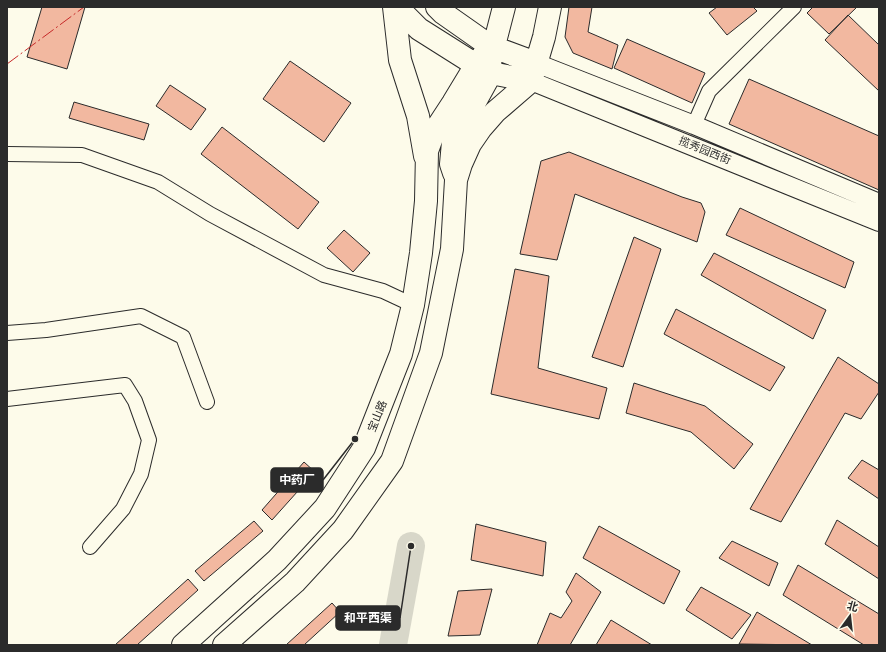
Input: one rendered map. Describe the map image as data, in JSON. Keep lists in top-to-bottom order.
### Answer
{
  "streets": {
    "main road": ["宝山路"],
    "street": ["揽秀园西街"]
  },
  "places": ["中药厂", "和平西渠"],
  "north": "top"
}
